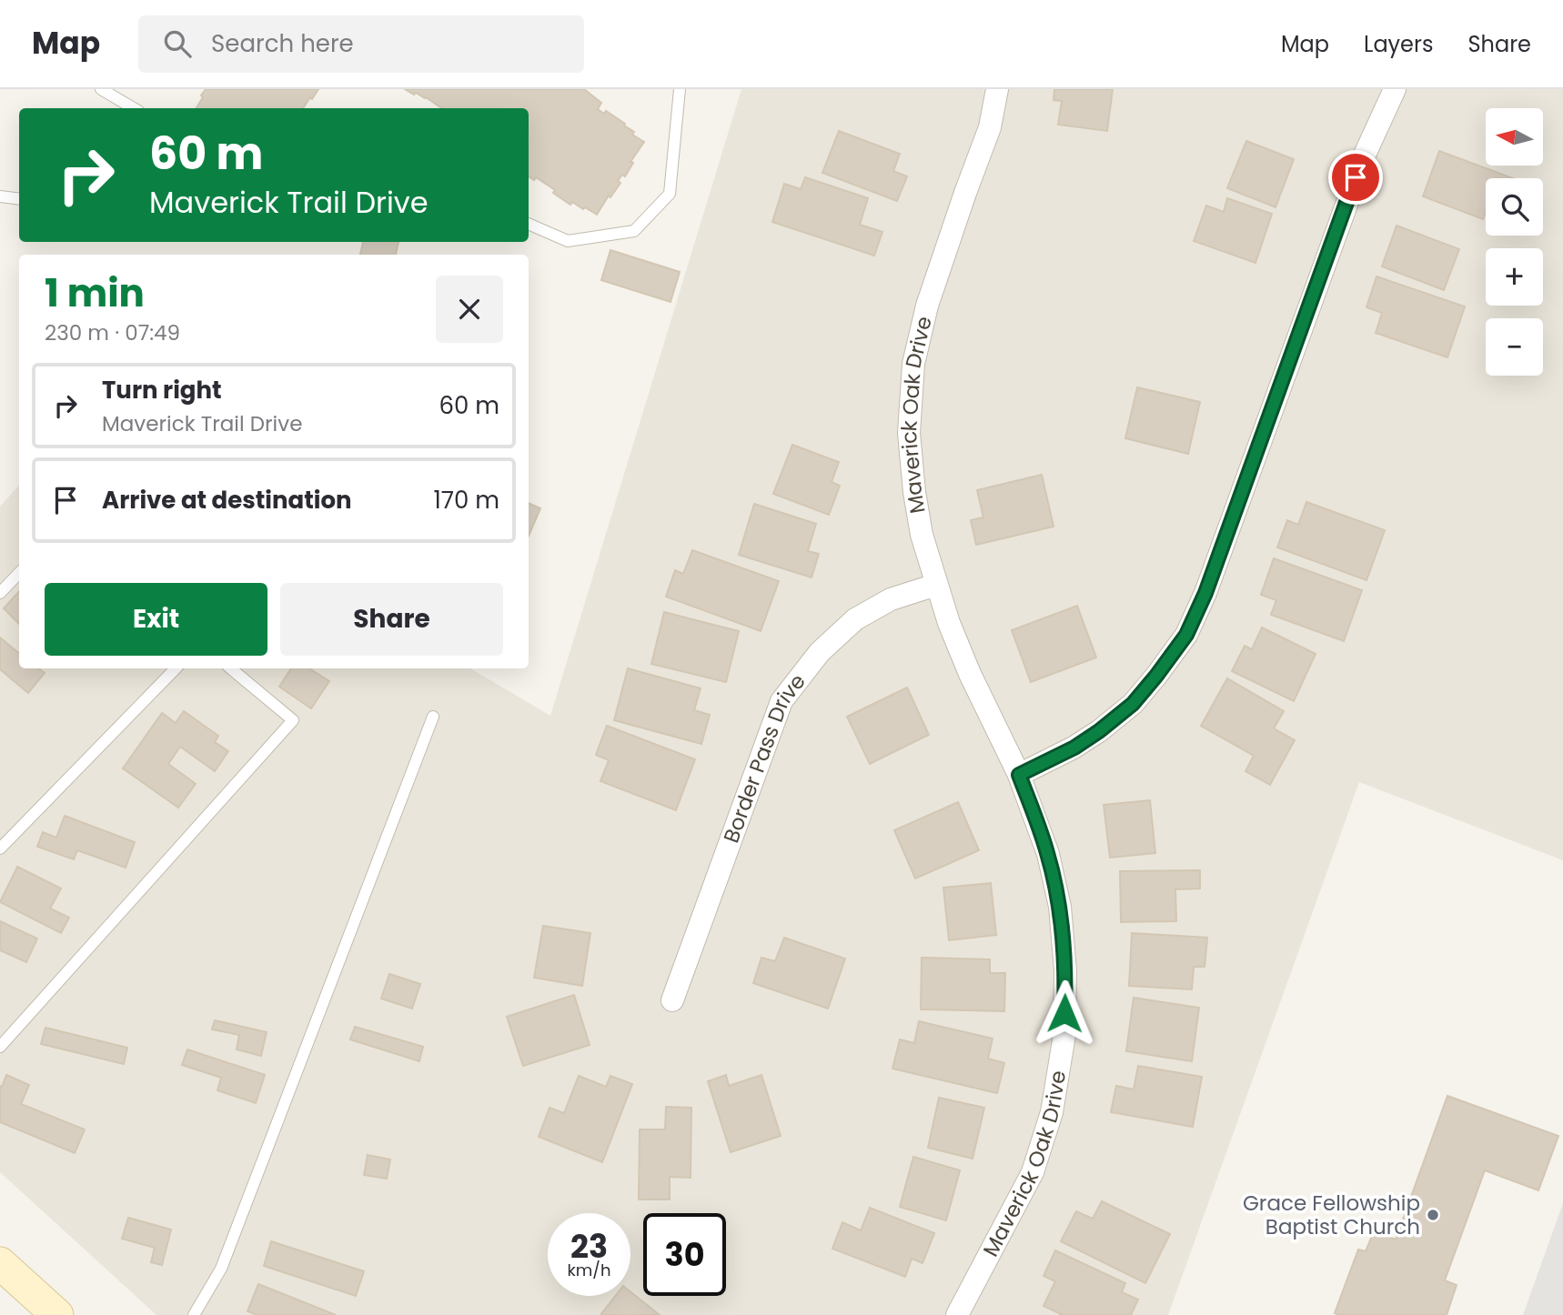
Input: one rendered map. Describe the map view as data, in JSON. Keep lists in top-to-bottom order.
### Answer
{
  "streets": {
    "street": ["Maverick Oak Drive", "Border Pass Drive"]
  },
  "crossings": [
    ["Maverick Oak Drive", "Border Pass Drive"]
  ],
  "places": ["Grace Fellowship Baptist Church"],
  "north": "left",
  "page": {
    "header": "Map",
    "search": "Search here",
    "nav": ["Map", "Layers", "Share"],
    "map_buttons": ["+", "−"],
    "turn": ["60 m", "Maverick Trail Drive"],
    "heading": ["1 min", "230 m · 07:49"],
    "list": [
      {
        "name": "Turn right",
        "note": "Maverick Trail Drive",
        "value": "60 m"
      },
      {
        "name": "Arrive at destination",
        "value": "170 m"
      }
    ],
    "buttons": ["Exit", "Share"],
    "speed": "23 km/h",
    "limit": "30"
  }
}
